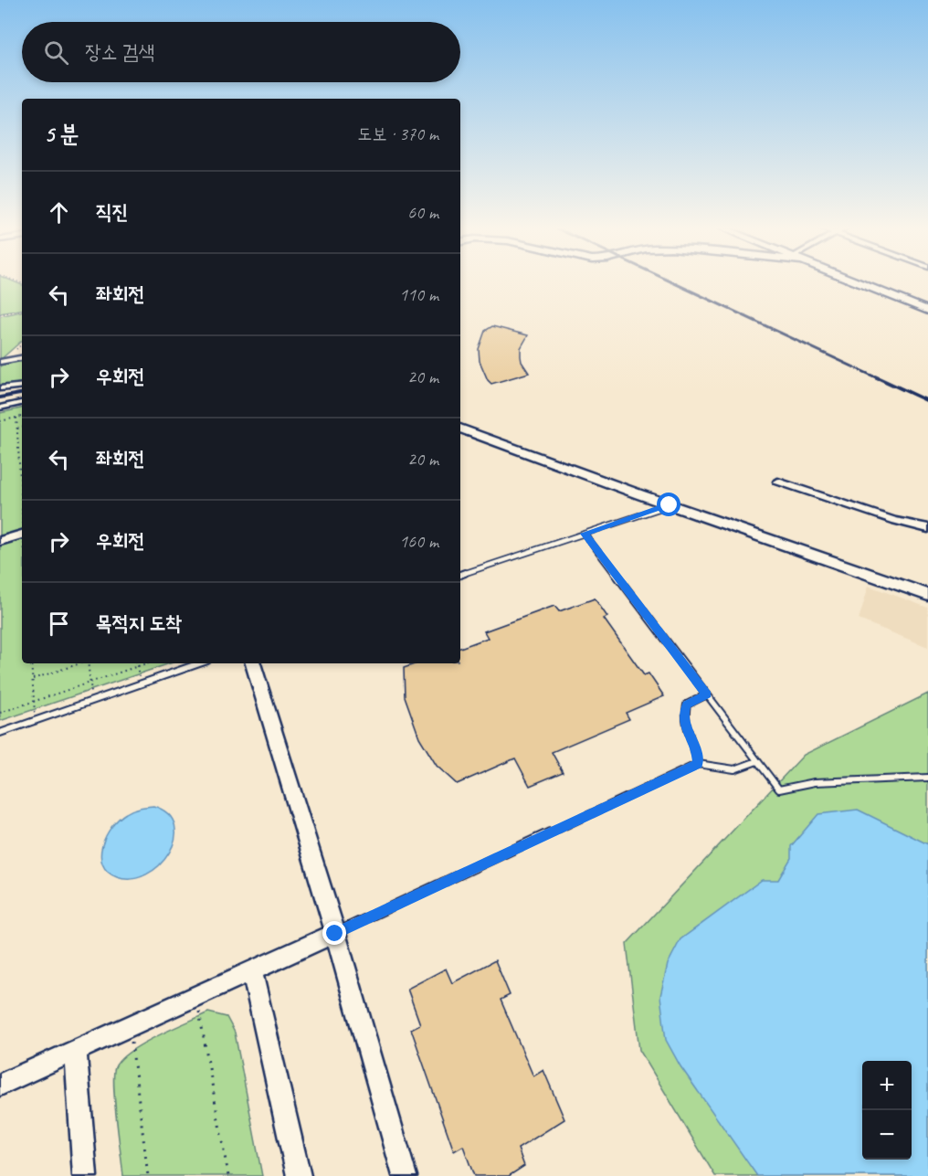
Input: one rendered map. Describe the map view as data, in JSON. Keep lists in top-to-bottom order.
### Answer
{
  "page": {
    "search": "장소 검색",
    "heading": ["5 분", "도보 · 370 m"],
    "list": [
      ["직진", "60 m"],
      ["좌회전", "110 m"],
      ["우회전", "20 m"],
      ["좌회전", "20 m"],
      ["우회전", "160 m"],
      "목적지 도착"
    ],
    "map_buttons": ["+", "−"]
  }
}
